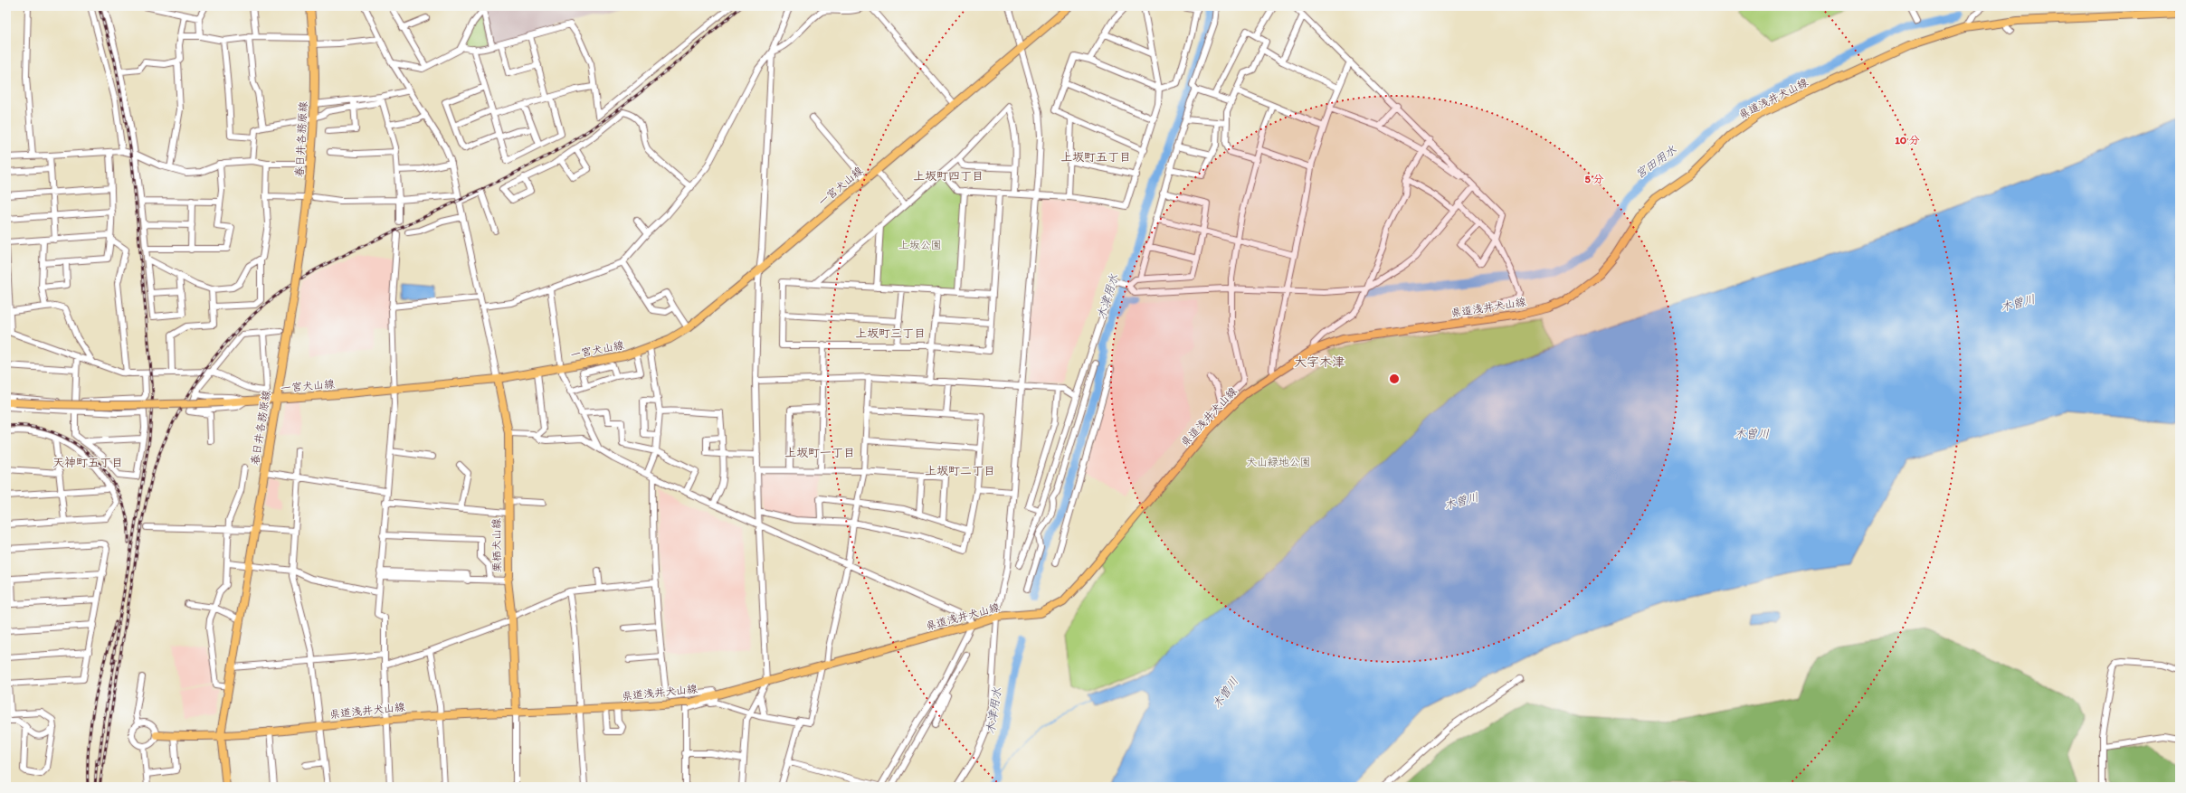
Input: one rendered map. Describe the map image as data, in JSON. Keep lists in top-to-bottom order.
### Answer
{
  "streets": {
    "main road": [
      "県道浅井犬山線",
      "春日井各務原線",
      "一宮犬山線",
      "栗栖犬山線"
    ]
  },
  "crossings": [
    ["県道浅井犬山線", "春日井各務原線"],
    ["県道浅井犬山線", "栗栖犬山線"],
    ["春日井各務原線", "一宮犬山線"],
    ["一宮犬山線", "栗栖犬山線"]
  ],
  "districts": [
    "上坂町五丁目",
    "上坂町四丁目",
    "上坂町三丁目",
    "大字木津",
    "上坂町一丁目",
    "天神町五丁目",
    "上坂町二丁目"
  ],
  "water": ["宮田用水", "木津用水", "木曽川"],
  "parks": ["上坂公園", "犬山緑地公園"],
  "rings": ["10 分", "5 分"]
}
